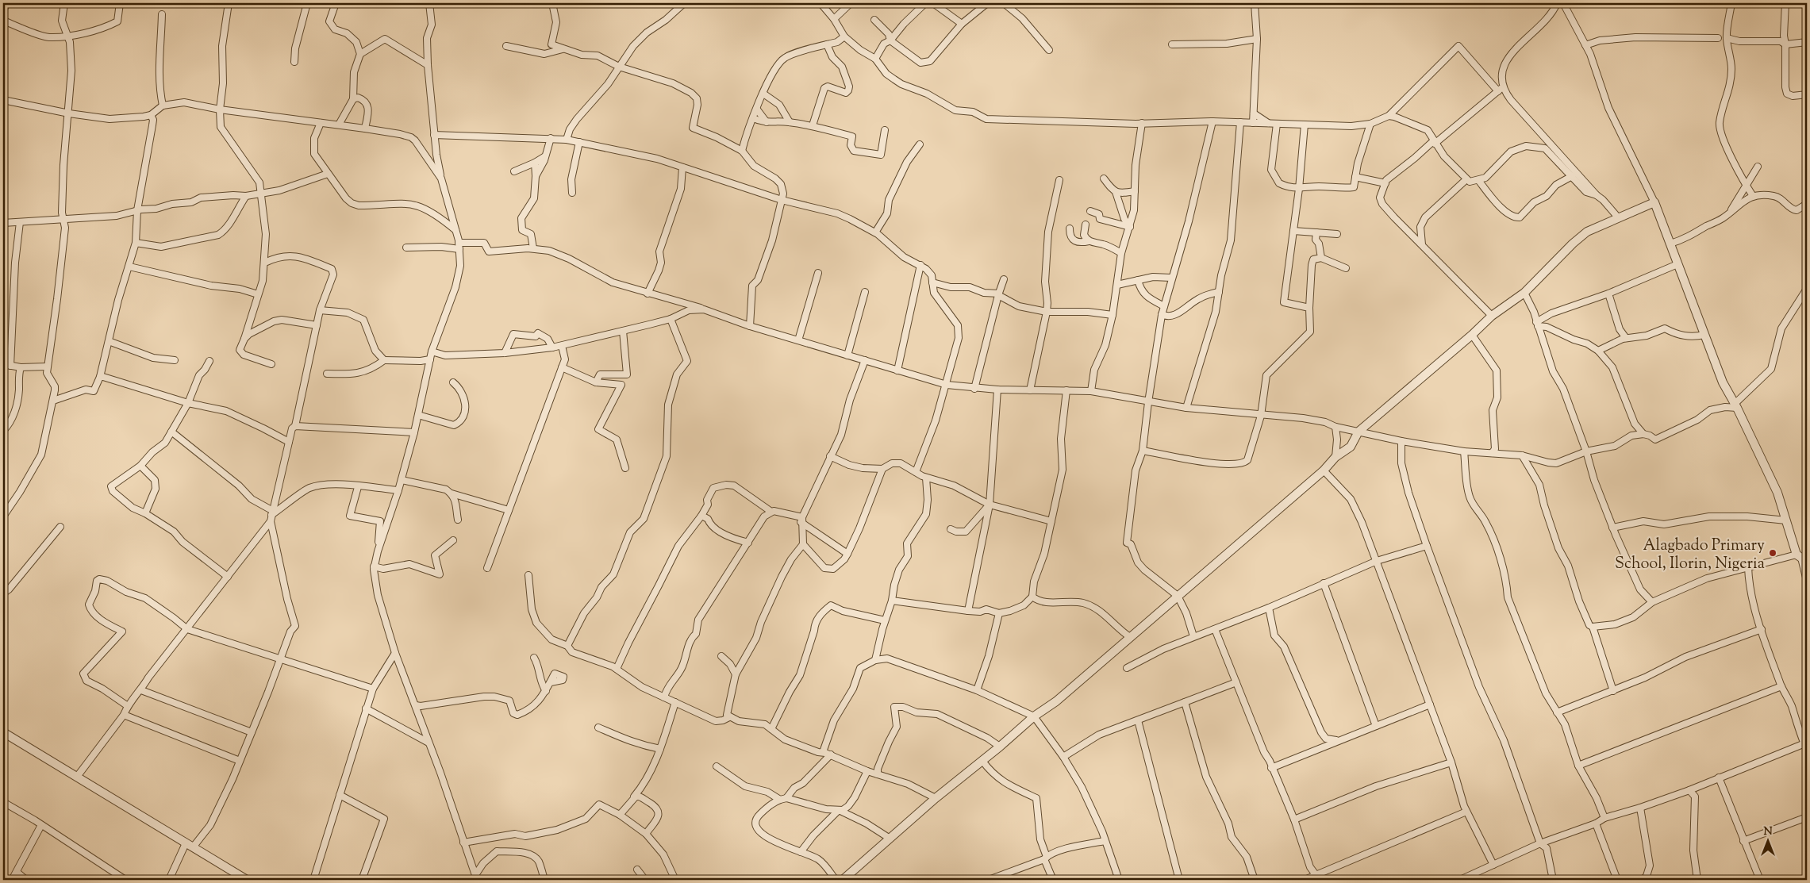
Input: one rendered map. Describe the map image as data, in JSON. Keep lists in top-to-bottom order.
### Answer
{
  "places": ["Alagbado Primary School, Ilorin, Nigeria"],
  "north": "top"
}
